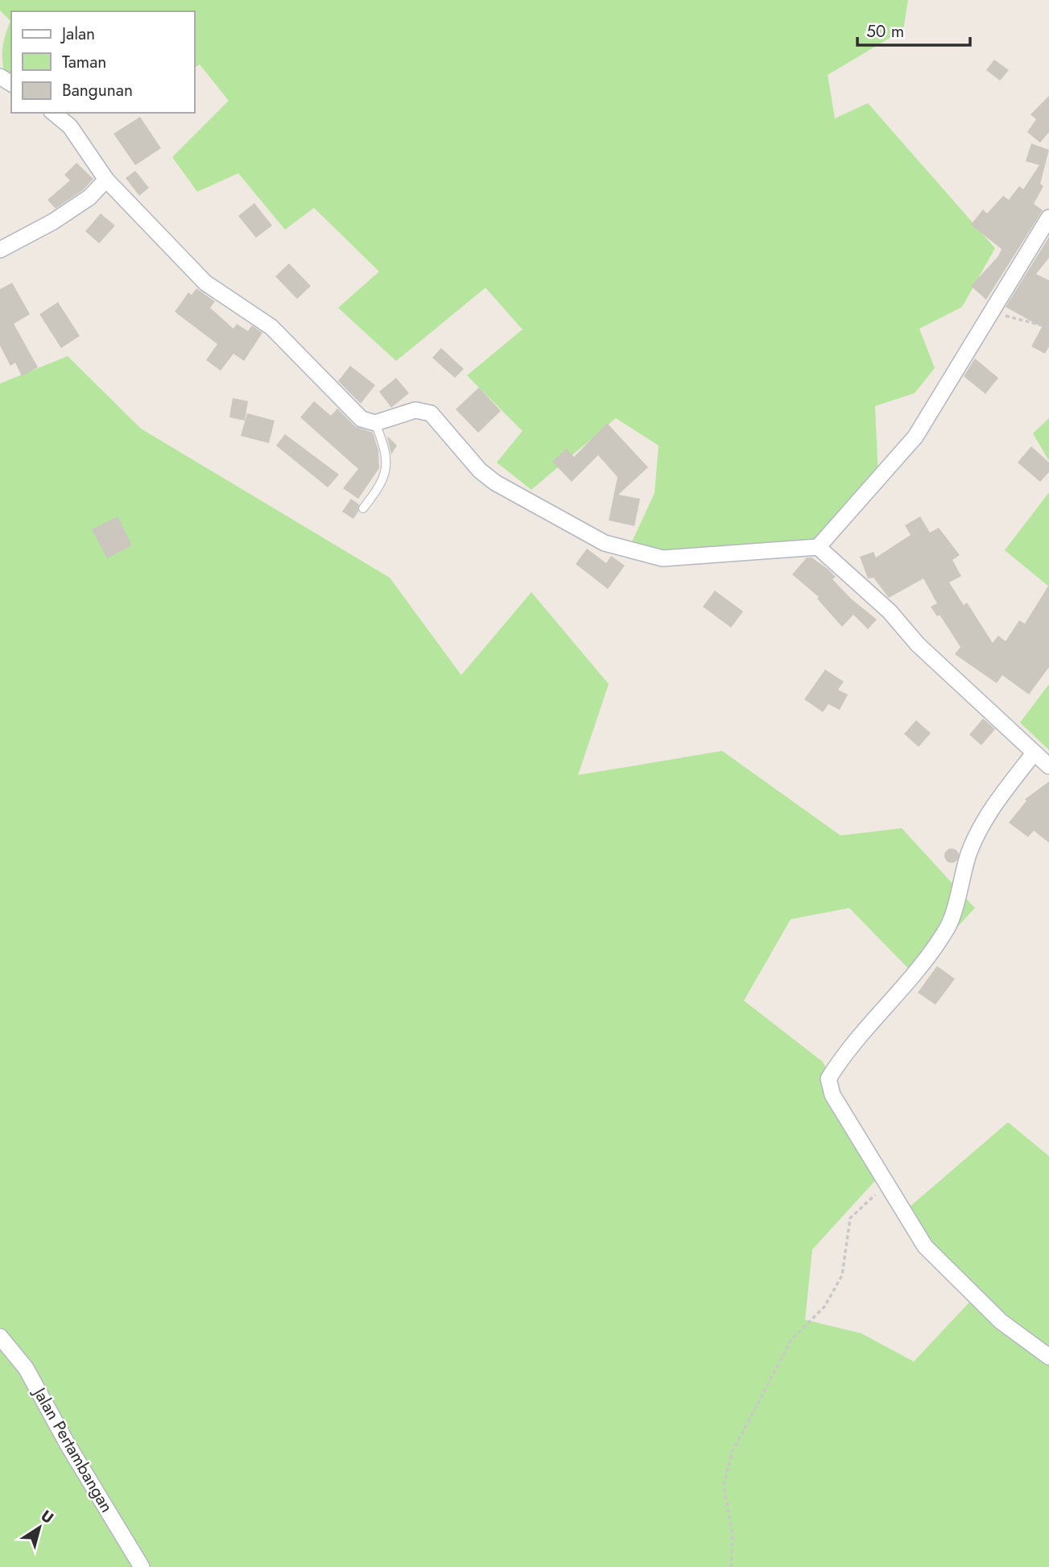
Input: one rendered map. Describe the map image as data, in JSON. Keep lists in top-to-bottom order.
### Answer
{
  "streets": {
    "street": ["Jalan Pertambangan"]
  },
  "legend": ["Jalan", "Taman", "Bangunan"],
  "scale_bar": "50 m",
  "north": "top right"
}
